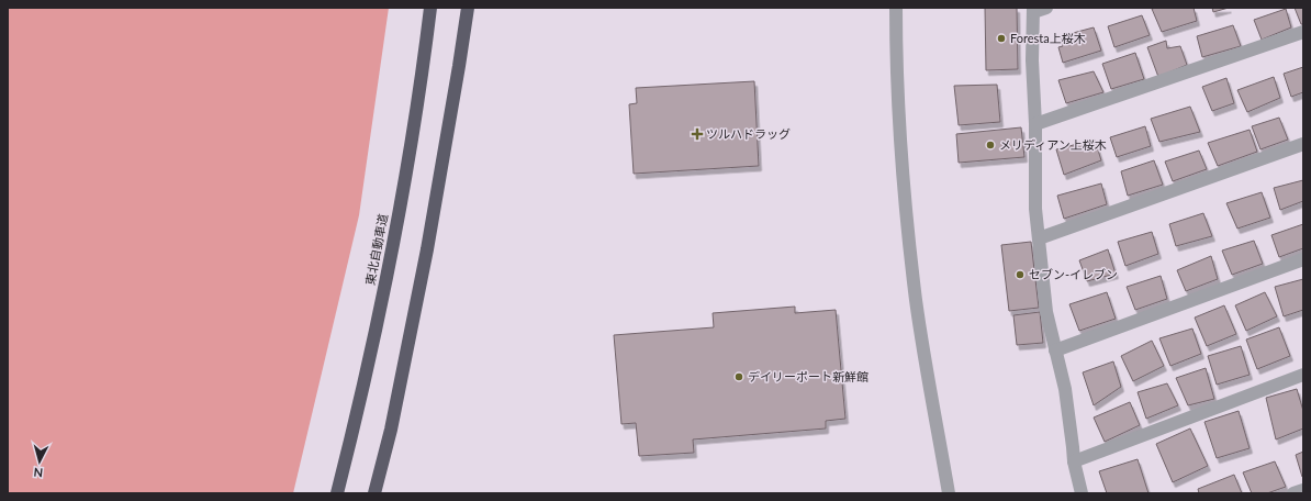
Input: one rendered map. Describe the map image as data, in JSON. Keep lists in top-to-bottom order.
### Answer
{
  "streets": {
    "highway": ["東北自動車道"]
  },
  "places": {
    "other": [
      "Foresta上桜木",
      "メリディアン上桜木",
      "セブン-イレブン",
      "デイリーポート新鮮館"
    ],
    "health": ["ツルハドラッグ"]
  },
  "north": "bottom"
}
